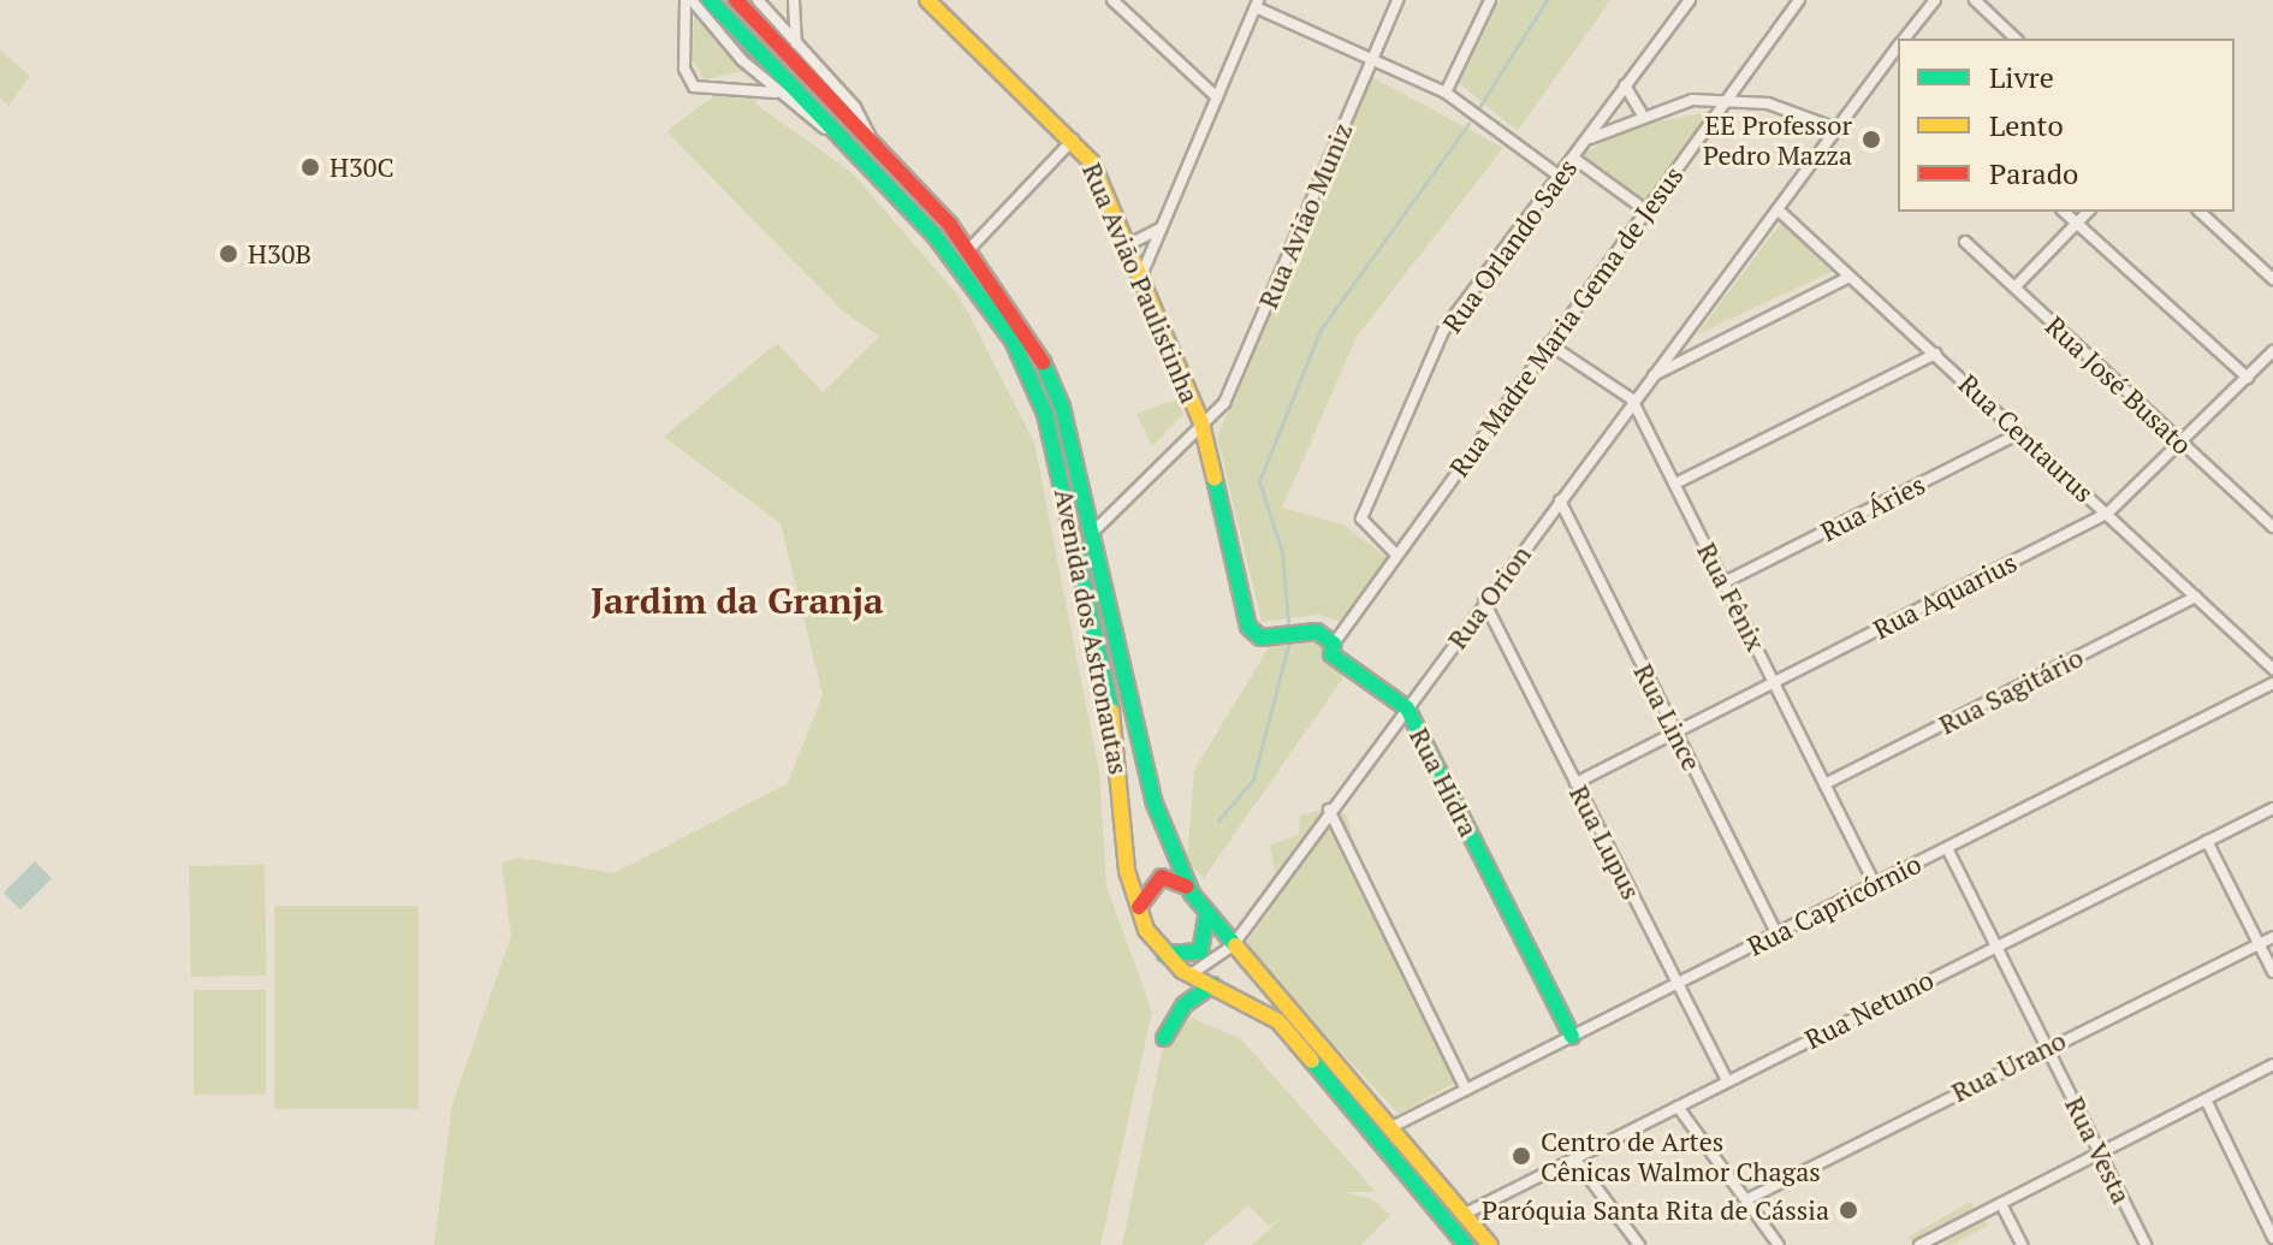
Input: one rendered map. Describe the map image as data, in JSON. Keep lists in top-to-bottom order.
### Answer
{
  "streets": {
    "main road": ["Rua Avião Paulistinha", "Avenida dos Astronautas", "Rua Hidra"],
    "street": [
      "Rua Avião Muniz",
      "Rua Orlando Saes",
      "Rua Madre Maria Gema de Jesus",
      "Rua José Busato",
      "Rua Centaurus",
      "Rua Áries",
      "Rua Aquarius",
      "Rua Orion",
      "Rua Fênix",
      "Rua Sagitário",
      "Rua Lince",
      "Rua Lupus",
      "Rua Capricórnio",
      "Rua Netuno",
      "Rua Urano",
      "Rua Vesta"
    ]
  },
  "crossings": [
    ["Rua Avião Muniz", "Rua Avião Paulistinha"],
    ["Rua Avião Muniz", "Avenida dos Astronautas"],
    ["Rua Orlando Saes", "Rua Madre Maria Gema de Jesus"],
    ["Rua Avião Paulistinha", "Rua Madre Maria Gema de Jesus"],
    ["Rua Avião Paulistinha", "Rua Hidra"],
    ["Rua Madre Maria Gema de Jesus", "Rua Fênix"],
    ["Rua Madre Maria Gema de Jesus", "Rua Hidra"],
    ["Rua José Busato", "Rua Aquarius"],
    ["Rua Centaurus", "Rua Áries"],
    ["Rua Centaurus", "Rua Aquarius"],
    ["Rua Centaurus", "Rua Orion"],
    ["Rua Centaurus", "Rua Sagitário"],
    ["Rua Áries", "Rua Fênix"],
    ["Rua Aquarius", "Rua Fênix"],
    ["Rua Aquarius", "Rua Lince"],
    ["Rua Aquarius", "Rua Lupus"],
    ["Rua Orion", "Rua Fênix"],
    ["Rua Orion", "Avenida dos Astronautas"],
    ["Rua Orion", "Rua Lince"],
    ["Rua Orion", "Rua Hidra"],
    ["Rua Orion", "Rua Lupus"],
    ["Rua Fênix", "Rua Sagitário"],
    ["Rua Fênix", "Rua Capricórnio"],
    ["Avenida dos Astronautas", "Rua Capricórnio"],
    ["Avenida dos Astronautas", "Rua Netuno"],
    ["Rua Lince", "Rua Capricórnio"],
    ["Rua Hidra", "Rua Capricórnio"],
    ["Rua Lupus", "Rua Capricórnio"],
    ["Rua Lupus", "Rua Netuno"],
    ["Rua Capricórnio", "Rua Vesta"],
    ["Rua Netuno", "Rua Vesta"],
    ["Rua Urano", "Rua Vesta"]
  ],
  "districts": ["Jardim da Granja"],
  "places": [
    "EE Professor Pedro Mazza",
    "H30C",
    "H30B",
    "Centro de Artes Cênicas Walmor Chagas",
    "Paróquia Santa Rita de Cássia"
  ],
  "legend": ["Livre", "Lento", "Parado"]
}
